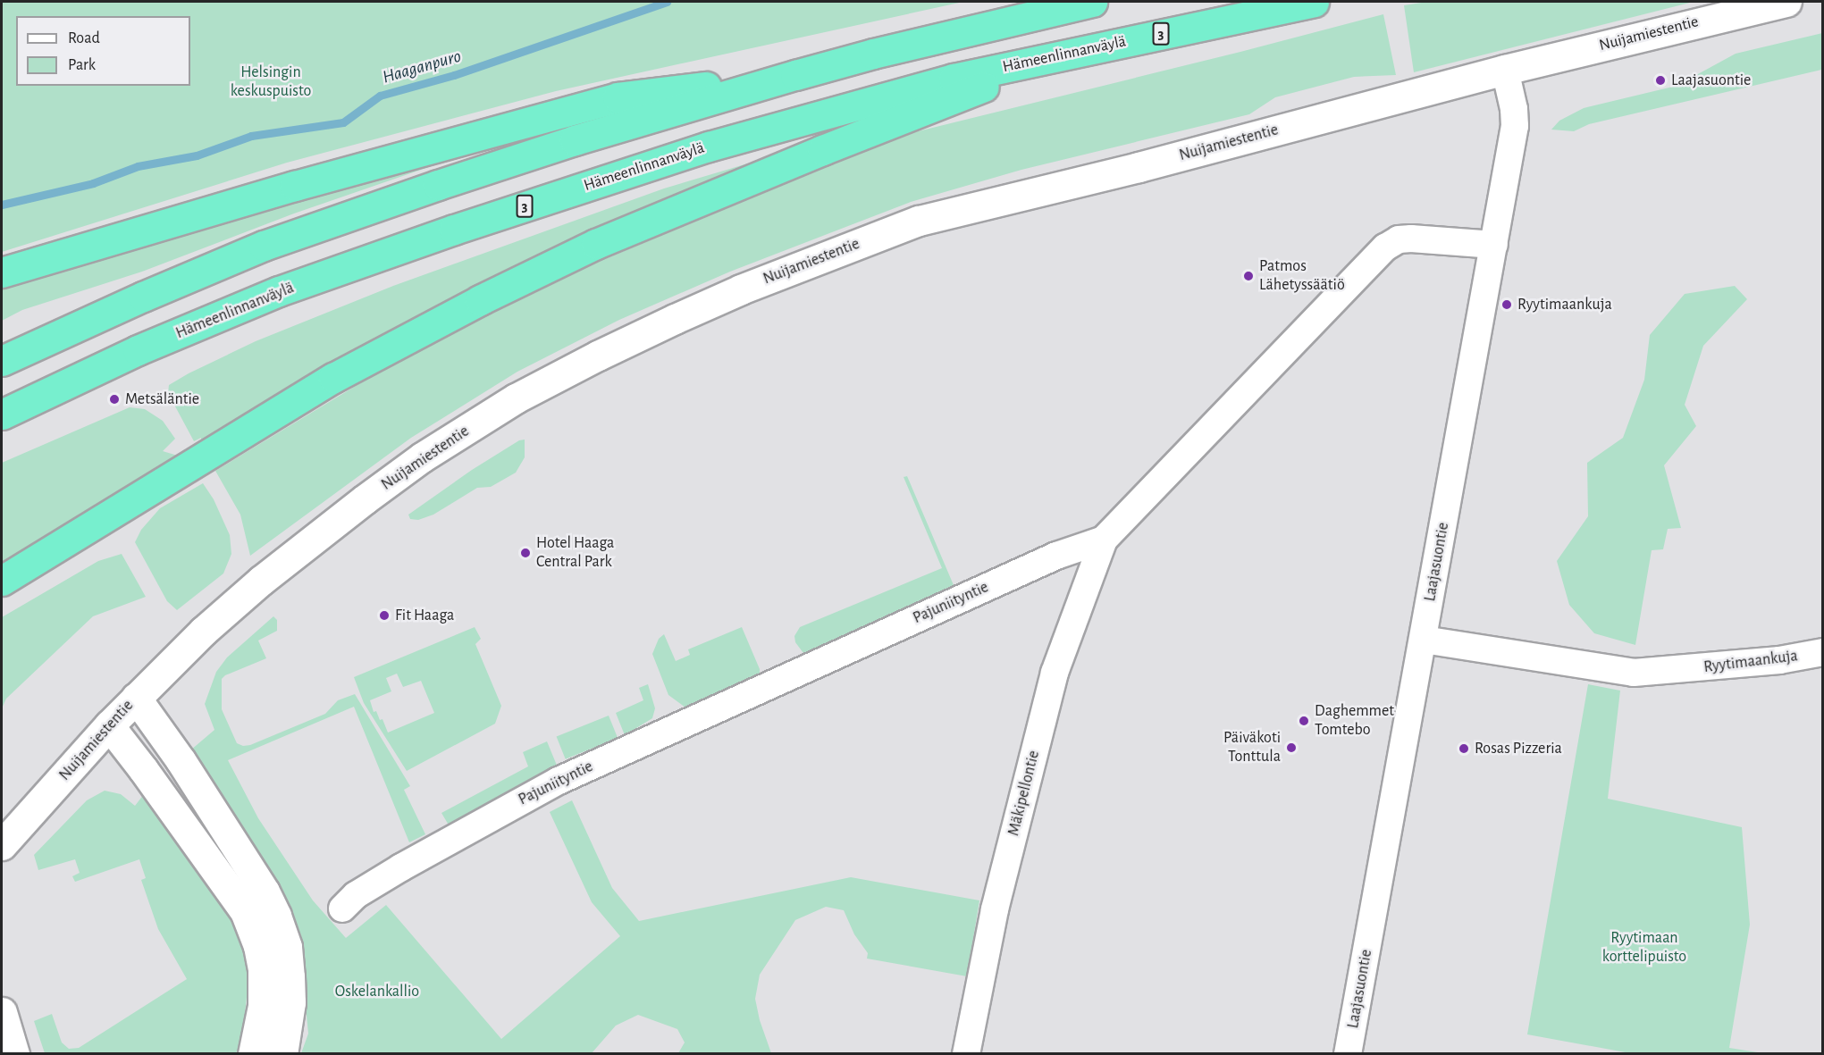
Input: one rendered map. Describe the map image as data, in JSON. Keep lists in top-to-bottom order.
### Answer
{
  "streets": {
    "highway": ["3", "Hämeenlinnanväylä"],
    "street": [
      "Nuijamiestentie",
      "Laajasuontie",
      "Pajuniityntie",
      "Ryytimaankuja",
      "Mäkipellontie"
    ]
  },
  "crossings": [
    ["Nuijamiestentie", "Laajasuontie"],
    ["Laajasuontie", "Pajuniityntie"],
    ["Laajasuontie", "Ryytimaankuja"],
    ["Pajuniityntie", "Mäkipellontie"]
  ],
  "water": ["Haaganpuro"],
  "parks": ["Helsingin keskuspuisto", "Ryytimaan korttelipuisto", "Oskelankallio"],
  "places": [
    "Laajasuontie",
    "Patmos Lähetyssäätiö",
    "Ryytimaankuja",
    "Metsäläntie",
    "Hotel Haaga Central Park",
    "Fit Haaga",
    "Daghemmet Tomtebo",
    "Päiväkoti Tonttula",
    "Rosas Pizzeria"
  ],
  "legend": ["Road", "Park"]
}
